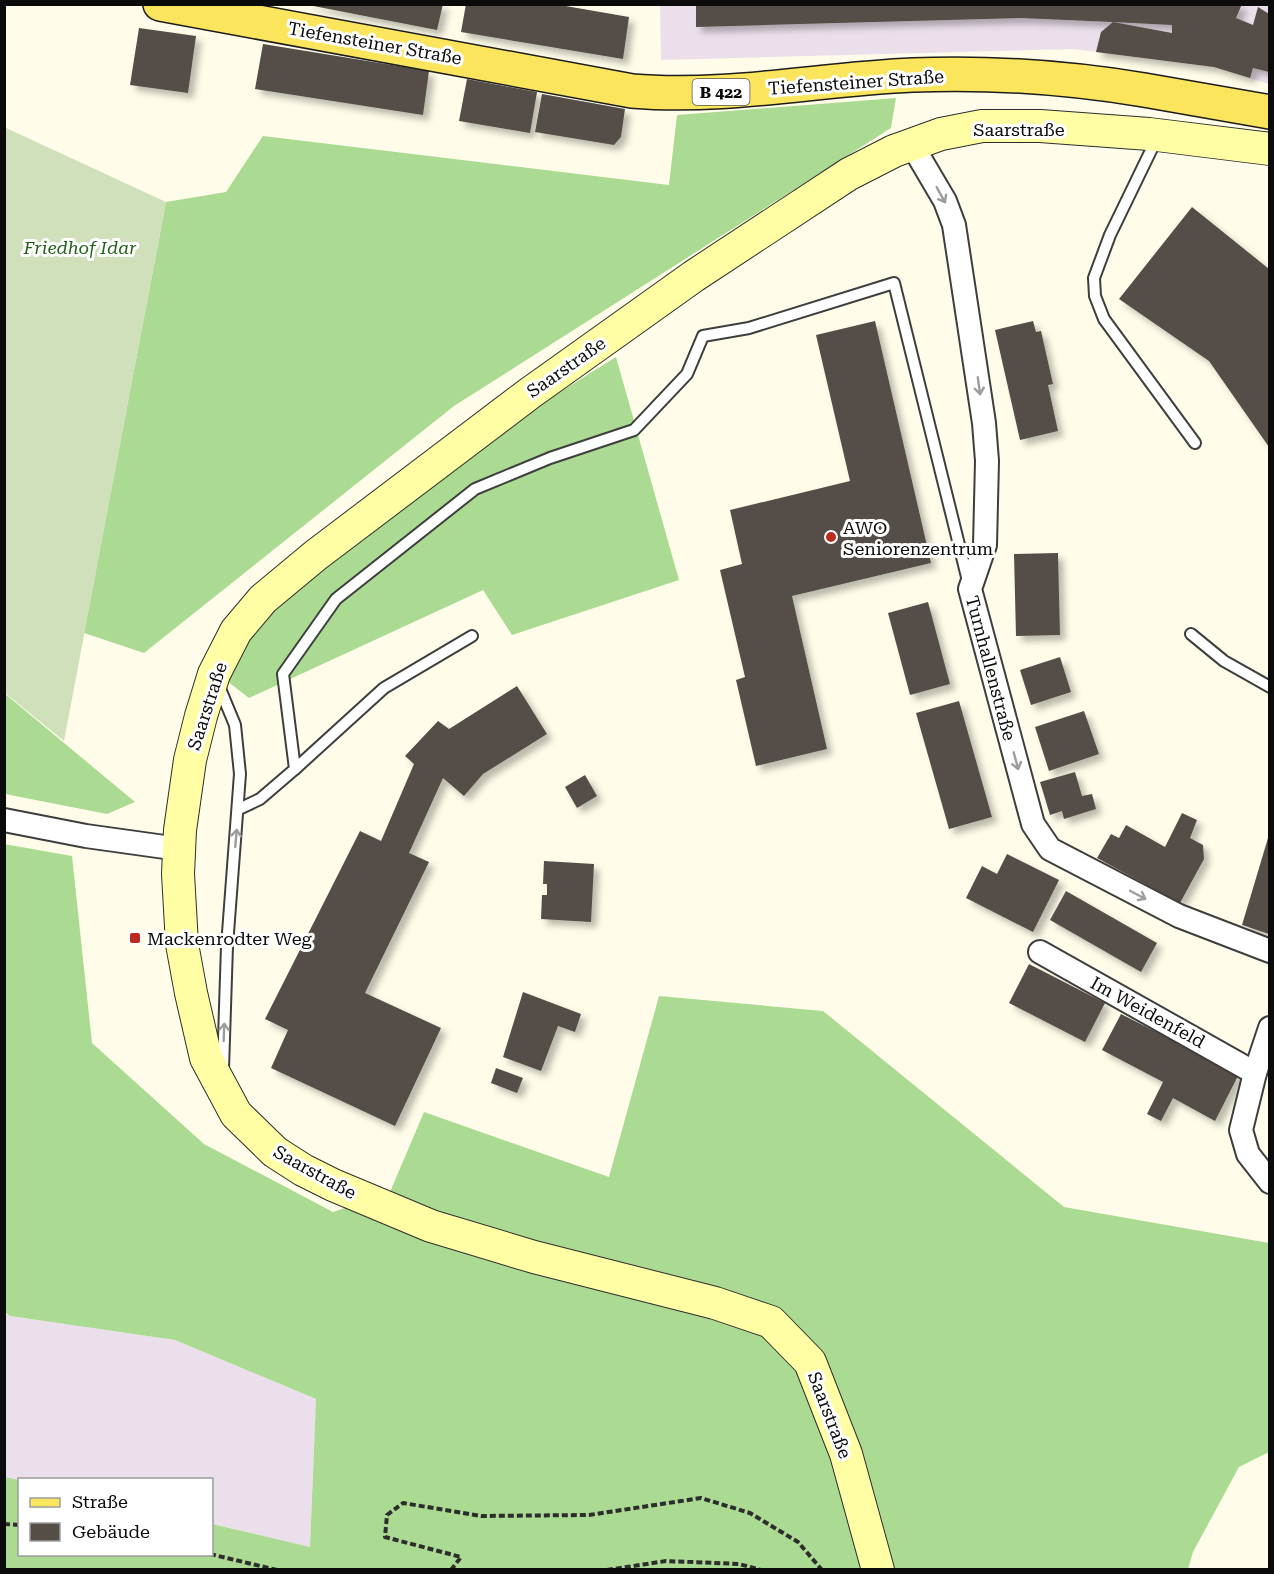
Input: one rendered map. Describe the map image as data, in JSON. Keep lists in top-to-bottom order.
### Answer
{
  "streets": {
    "main road": ["Tiefensteiner Straße", "B 422"],
    "street": ["Saarstraße", "Turnhallenstraße", "Im Weidenfeld"]
  },
  "crossings": [
    ["Saarstraße", "Turnhallenstraße"]
  ],
  "one_way": ["Turnhallenstraße"],
  "parks": ["Friedhof Idar"],
  "places": {
    "other": ["AWO Seniorenzentrum"],
    "transit": ["Mackenrodter Weg"]
  },
  "legend": ["Straße", "Gebäude"]
}
